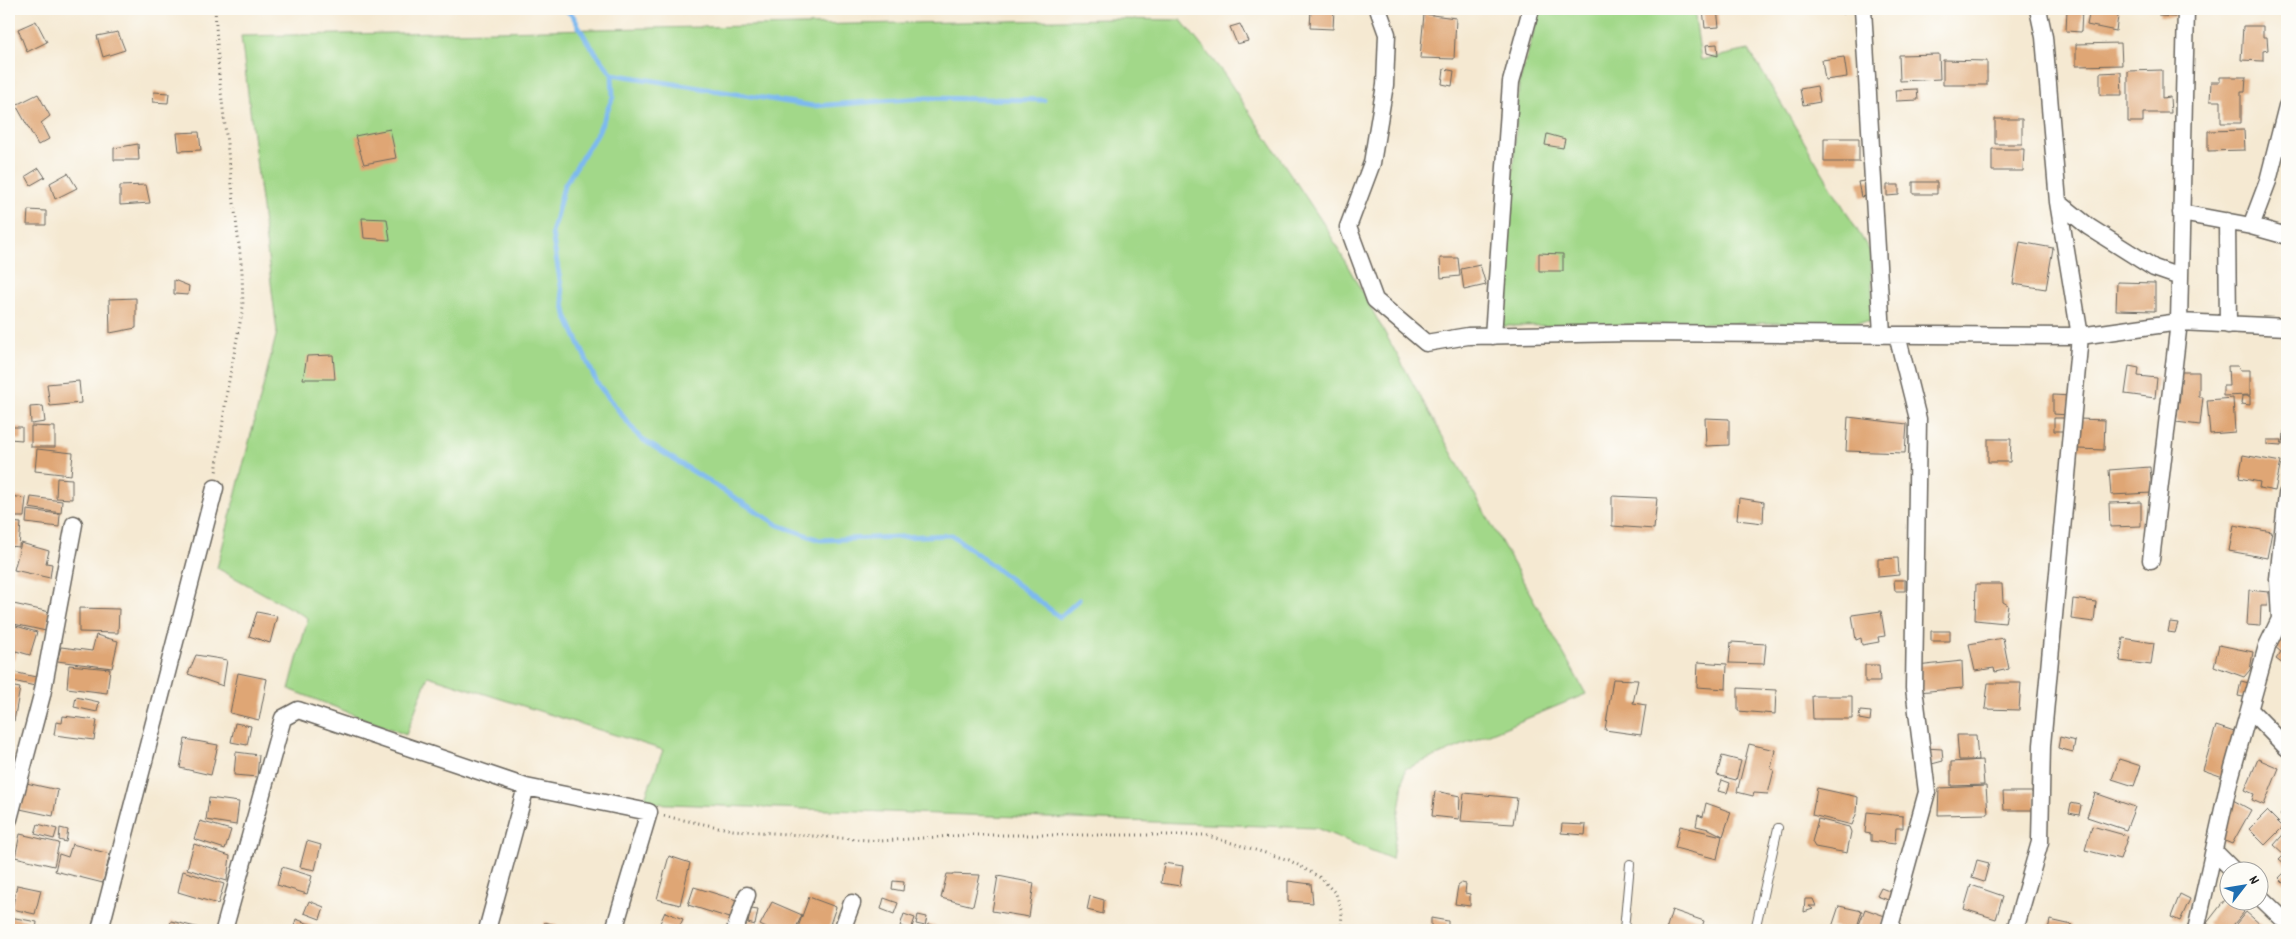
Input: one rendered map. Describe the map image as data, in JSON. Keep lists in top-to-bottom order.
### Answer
{
  "north": "top right"
}
